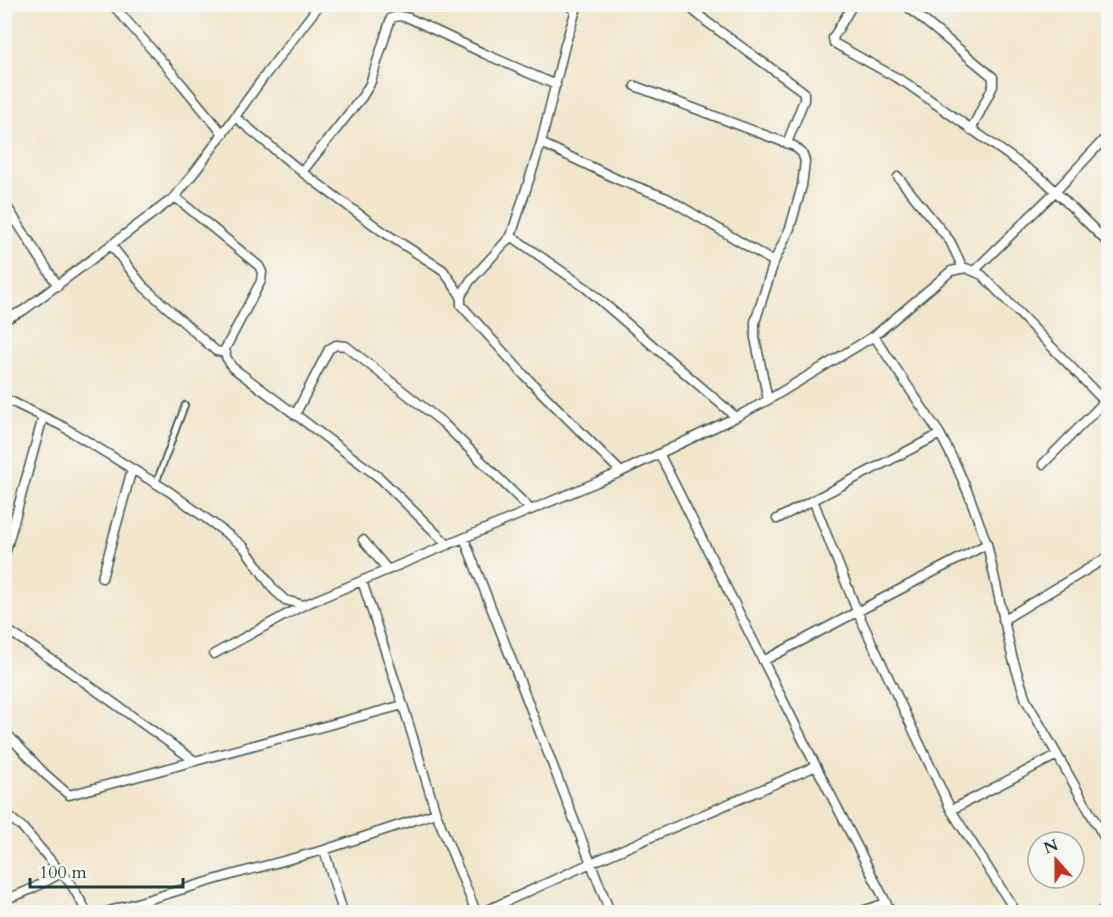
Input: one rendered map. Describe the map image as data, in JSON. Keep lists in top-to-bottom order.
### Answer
{
  "scale_bar": "100 m",
  "north": "top"
}
